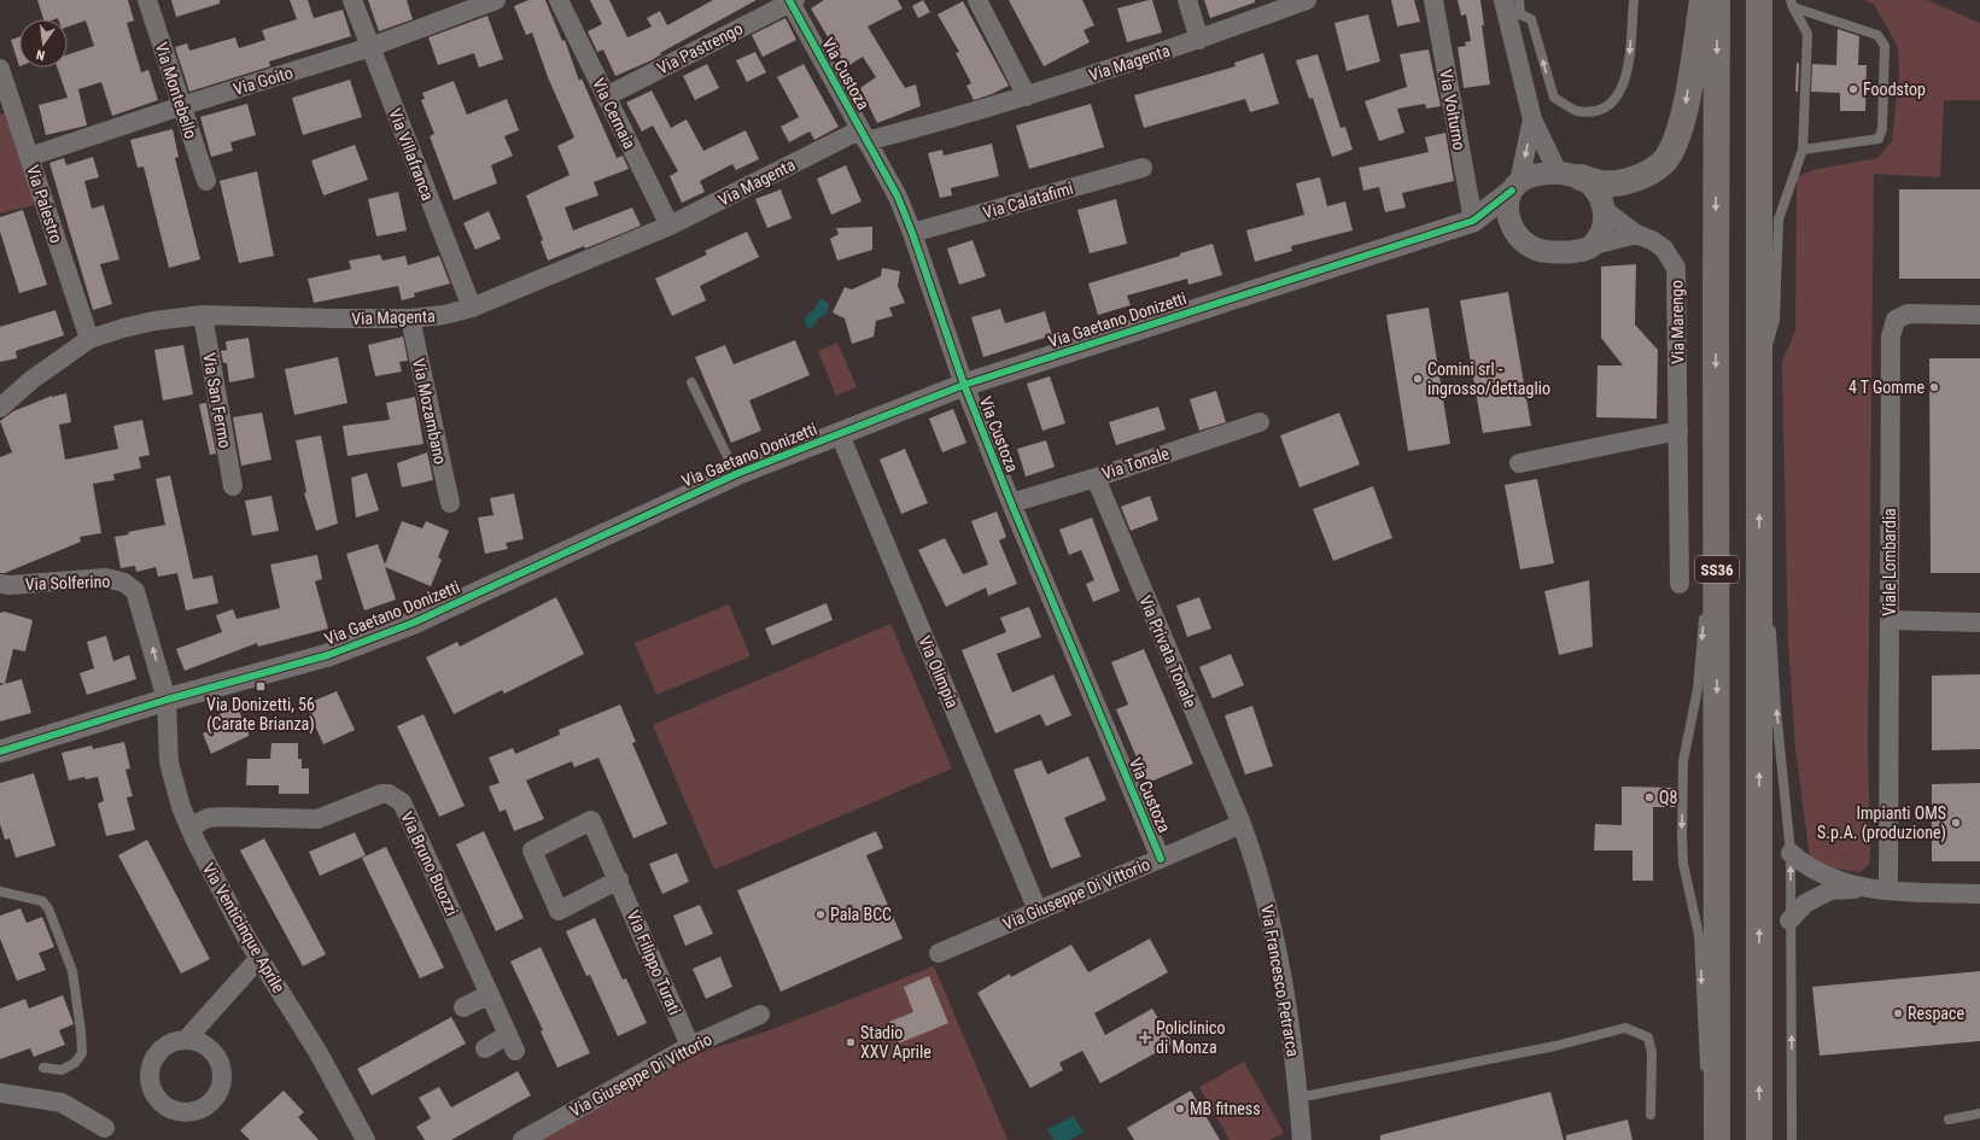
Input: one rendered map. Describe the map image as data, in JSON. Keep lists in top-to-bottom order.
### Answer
{
  "streets": {
    "highway": ["SS36"],
    "street": [
      "Via Pastrengo",
      "Via Magenta",
      "Via Custoza",
      "Via Goito",
      "Via Montebello",
      "Via Volturno",
      "Via Cernaia",
      "Via Villafranca",
      "Via Calatafimi",
      "Via Palestro",
      "Via Gaetano Donizetti",
      "Via Marengo",
      "Via San Fermo",
      "Via Mozambano",
      "Via Tonale",
      "Viale Lombardia",
      "Via Solferino",
      "Via Privata Tonale",
      "Via Olimpia",
      "Via Bruno Buozzi",
      "Via Giuseppe Di Vittorio",
      "Via Venticinque Aprile",
      "Via Filippo Turati",
      "Via Francesco Petrarca"
    ]
  },
  "crossings": [
    ["Via Pastrengo", "Via Custoza"],
    ["Via Pastrengo", "Via Cernaia"],
    ["Via Magenta", "Via Custoza"],
    ["Via Magenta", "Via Cernaia"],
    ["Via Magenta", "Via Villafranca"],
    ["Via Magenta", "Via Palestro"],
    ["Via Magenta", "Via San Fermo"],
    ["Via Magenta", "Via Mozambano"],
    ["Via Custoza", "Via Calatafimi"],
    ["Via Custoza", "Via Gaetano Donizetti"],
    ["Via Custoza", "Via Tonale"],
    ["Via Custoza", "Via Giuseppe Di Vittorio"],
    ["Via Goito", "Via Montebello"],
    ["Via Goito", "Via Villafranca"],
    ["Via Goito", "Via Palestro"],
    ["Via Volturno", "Via Gaetano Donizetti"],
    ["Via Gaetano Donizetti", "Via Marengo"],
    ["Via Gaetano Donizetti", "Via Solferino"],
    ["Via Gaetano Donizetti", "Via Olimpia"],
    ["Via Gaetano Donizetti", "Via Venticinque Aprile"],
    ["Via Tonale", "Via Privata Tonale"],
    ["Via Solferino", "Via Venticinque Aprile"],
    ["Via Privata Tonale", "Via Giuseppe Di Vittorio"],
    ["Via Privata Tonale", "Via Francesco Petrarca"],
    ["Via Olimpia", "Via Giuseppe Di Vittorio"],
    ["Via Bruno Buozzi", "Via Venticinque Aprile"],
    ["Via Giuseppe Di Vittorio", "Via Filippo Turati"],
    ["Via Giuseppe Di Vittorio", "Via Francesco Petrarca"]
  ],
  "one_way": ["Via Solferino"],
  "places": {
    "other": [
      "Foodstop",
      "Comini srl - ingrosso/dettaglio",
      "4 T Gomme",
      "Q8",
      "Impianti OMS S.p.A. (produzione)",
      "Pala BCC",
      "Respace",
      "Stadio XXV Aprile",
      "MB fitness"
    ],
    "transit": ["Via Donizetti, 56 (Carate Brianza)"],
    "health": ["Policlinico di Monza"]
  },
  "north": "bottom"
}
